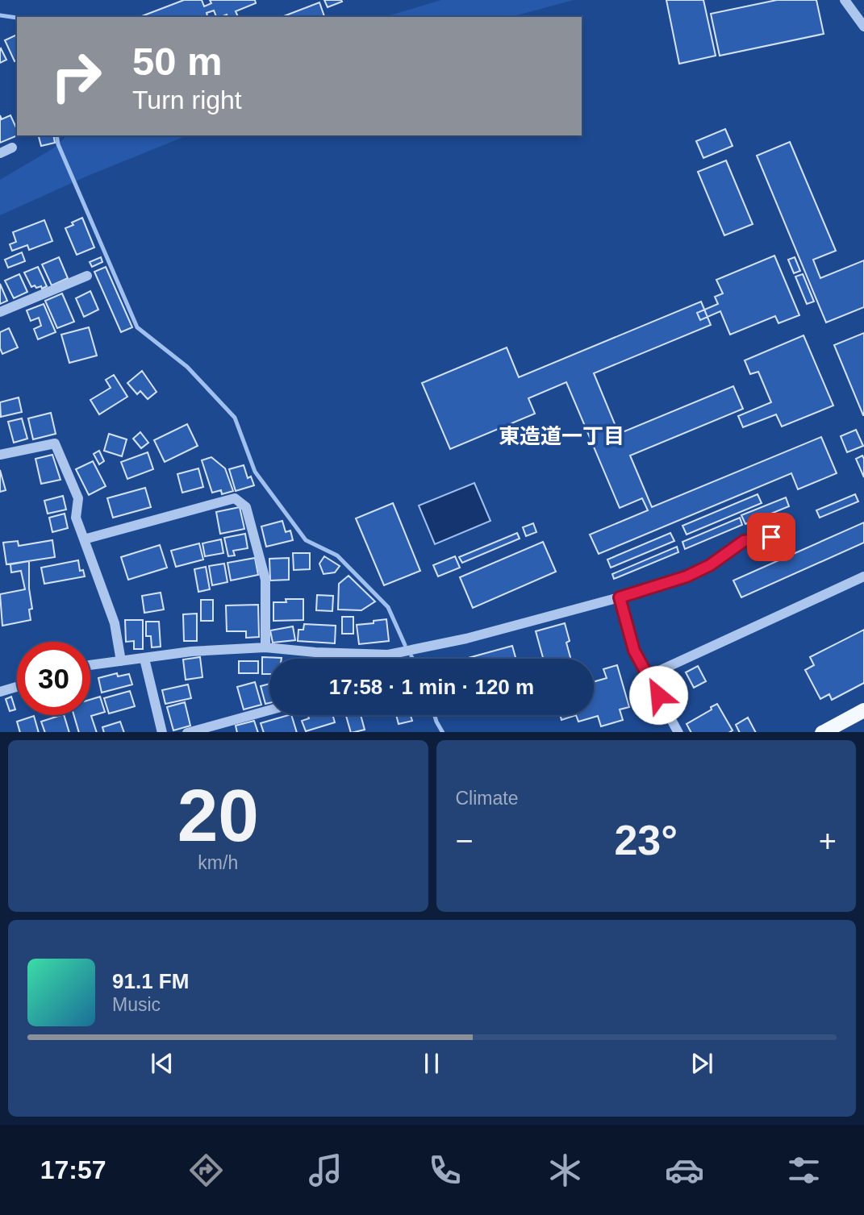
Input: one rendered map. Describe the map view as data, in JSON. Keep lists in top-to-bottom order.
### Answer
{
  "districts": ["東造道一丁目"],
  "page": {
    "turn": ["50 m", "Turn right"],
    "limit": "30",
    "trip": "17:58 · 1 min · 120 m",
    "tile": [
      ["20", "km/h"],
      "Climate"
    ],
    "heat": ["−", "23°", "+"],
    "song": ["91.1 FM", "Music"],
    "tabs": "17:57"
  }
}
